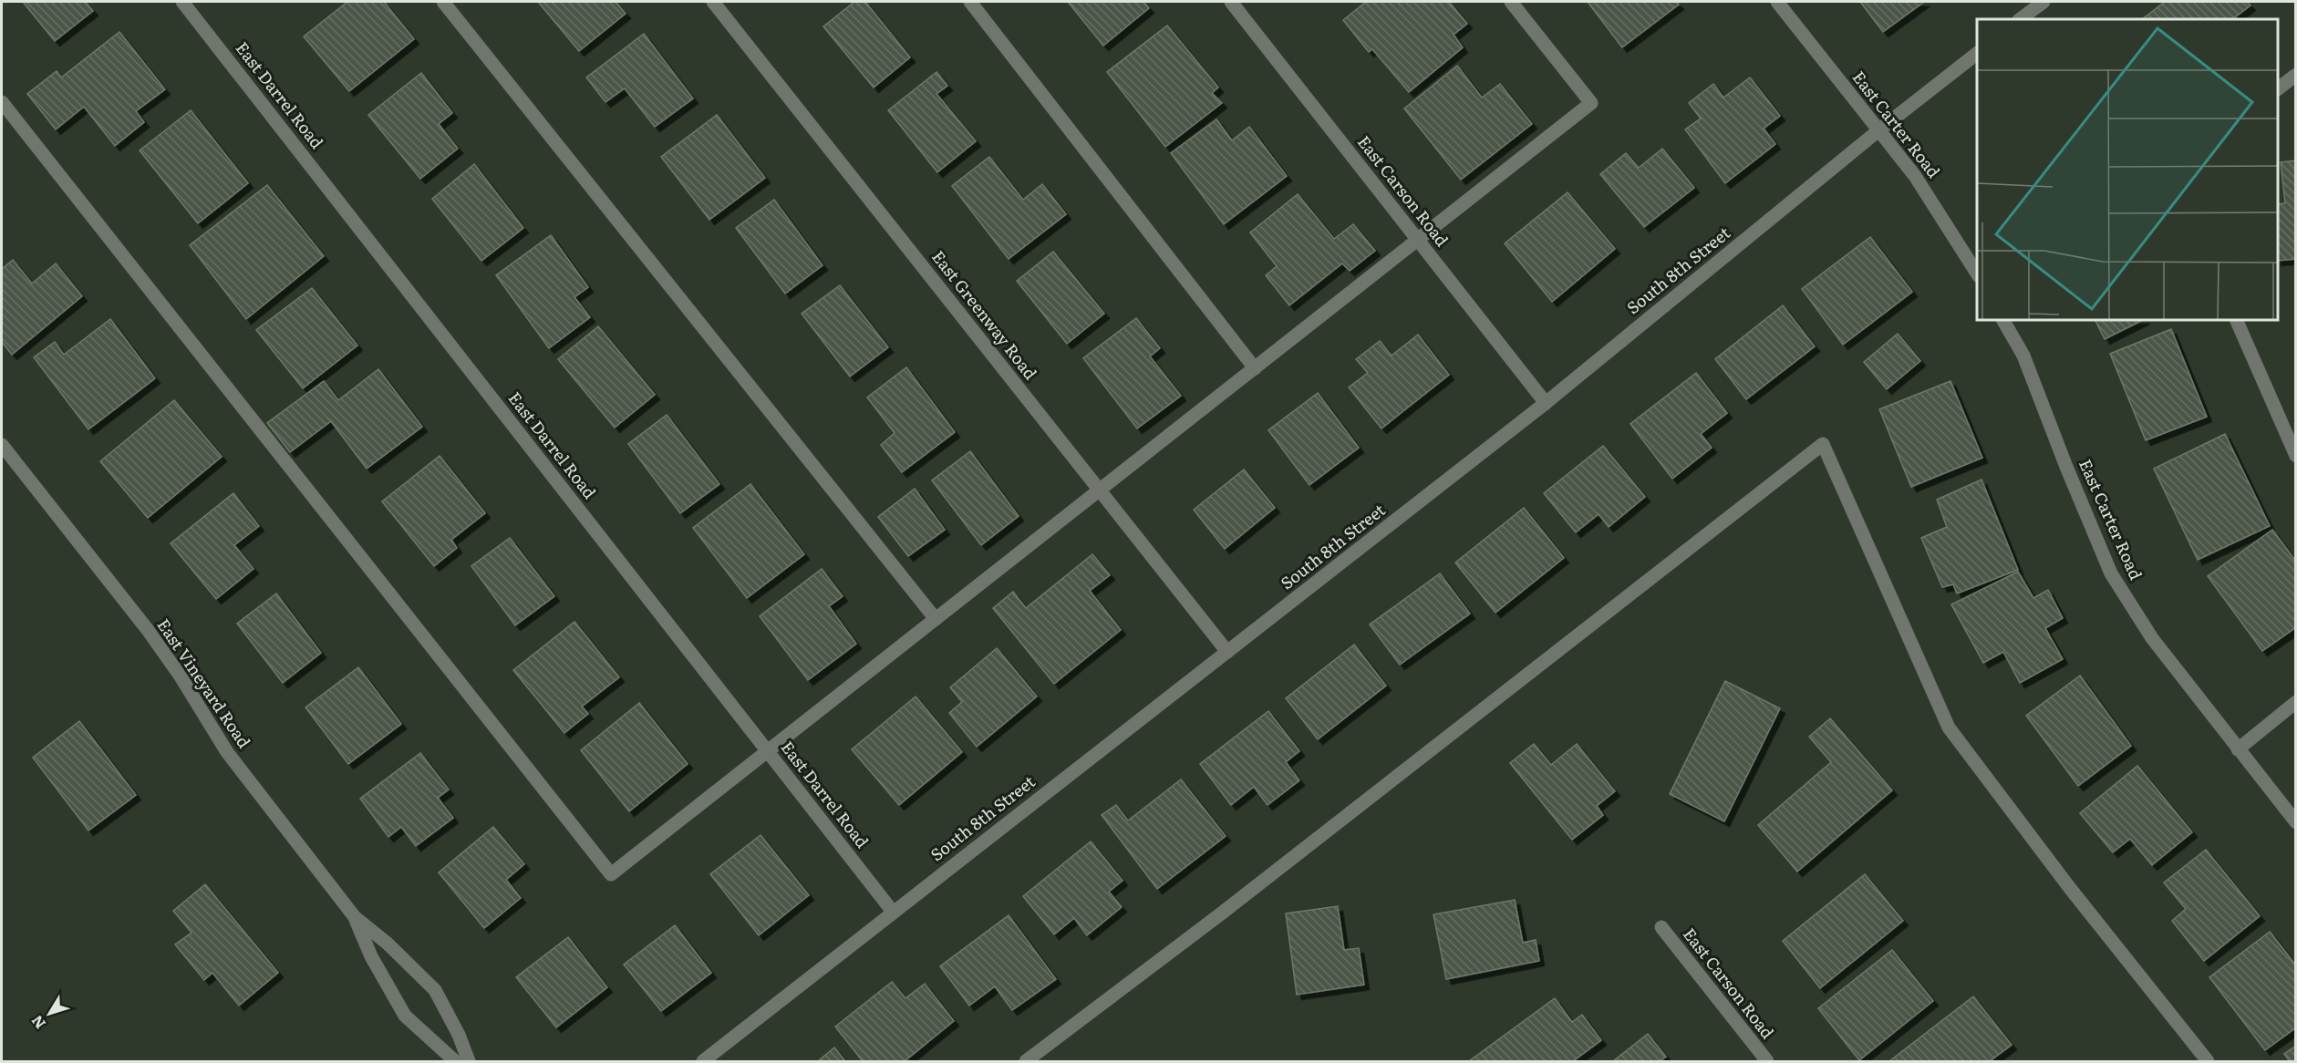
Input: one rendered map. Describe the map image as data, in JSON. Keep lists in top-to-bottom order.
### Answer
{
  "streets": {
    "street": [
      "East Darrel Road",
      "East Carter Road",
      "East Carson Road",
      "South 8th Street",
      "East Greenway Road",
      "East Vineyard Road"
    ]
  },
  "crossings": [
    ["East Darrel Road", "South 8th Street"],
    ["East Carter Road", "South 8th Street"],
    ["East Carson Road", "South 8th Street"],
    ["South 8th Street", "East Greenway Road"]
  ],
  "north": "bottom left"
}
